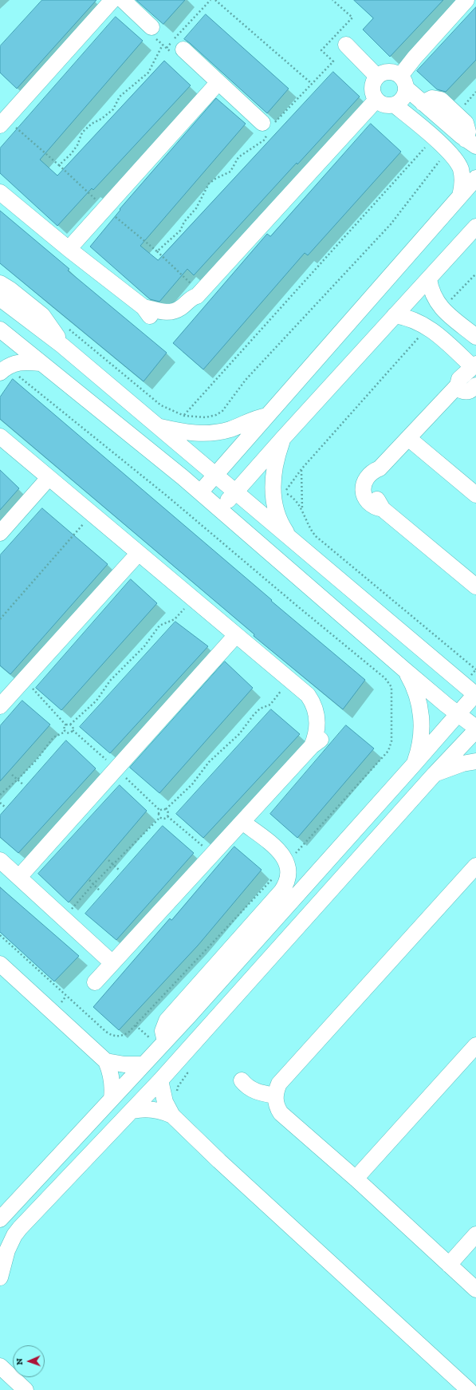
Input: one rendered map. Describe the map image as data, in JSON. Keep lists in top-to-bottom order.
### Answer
{
  "north": "left"
}
